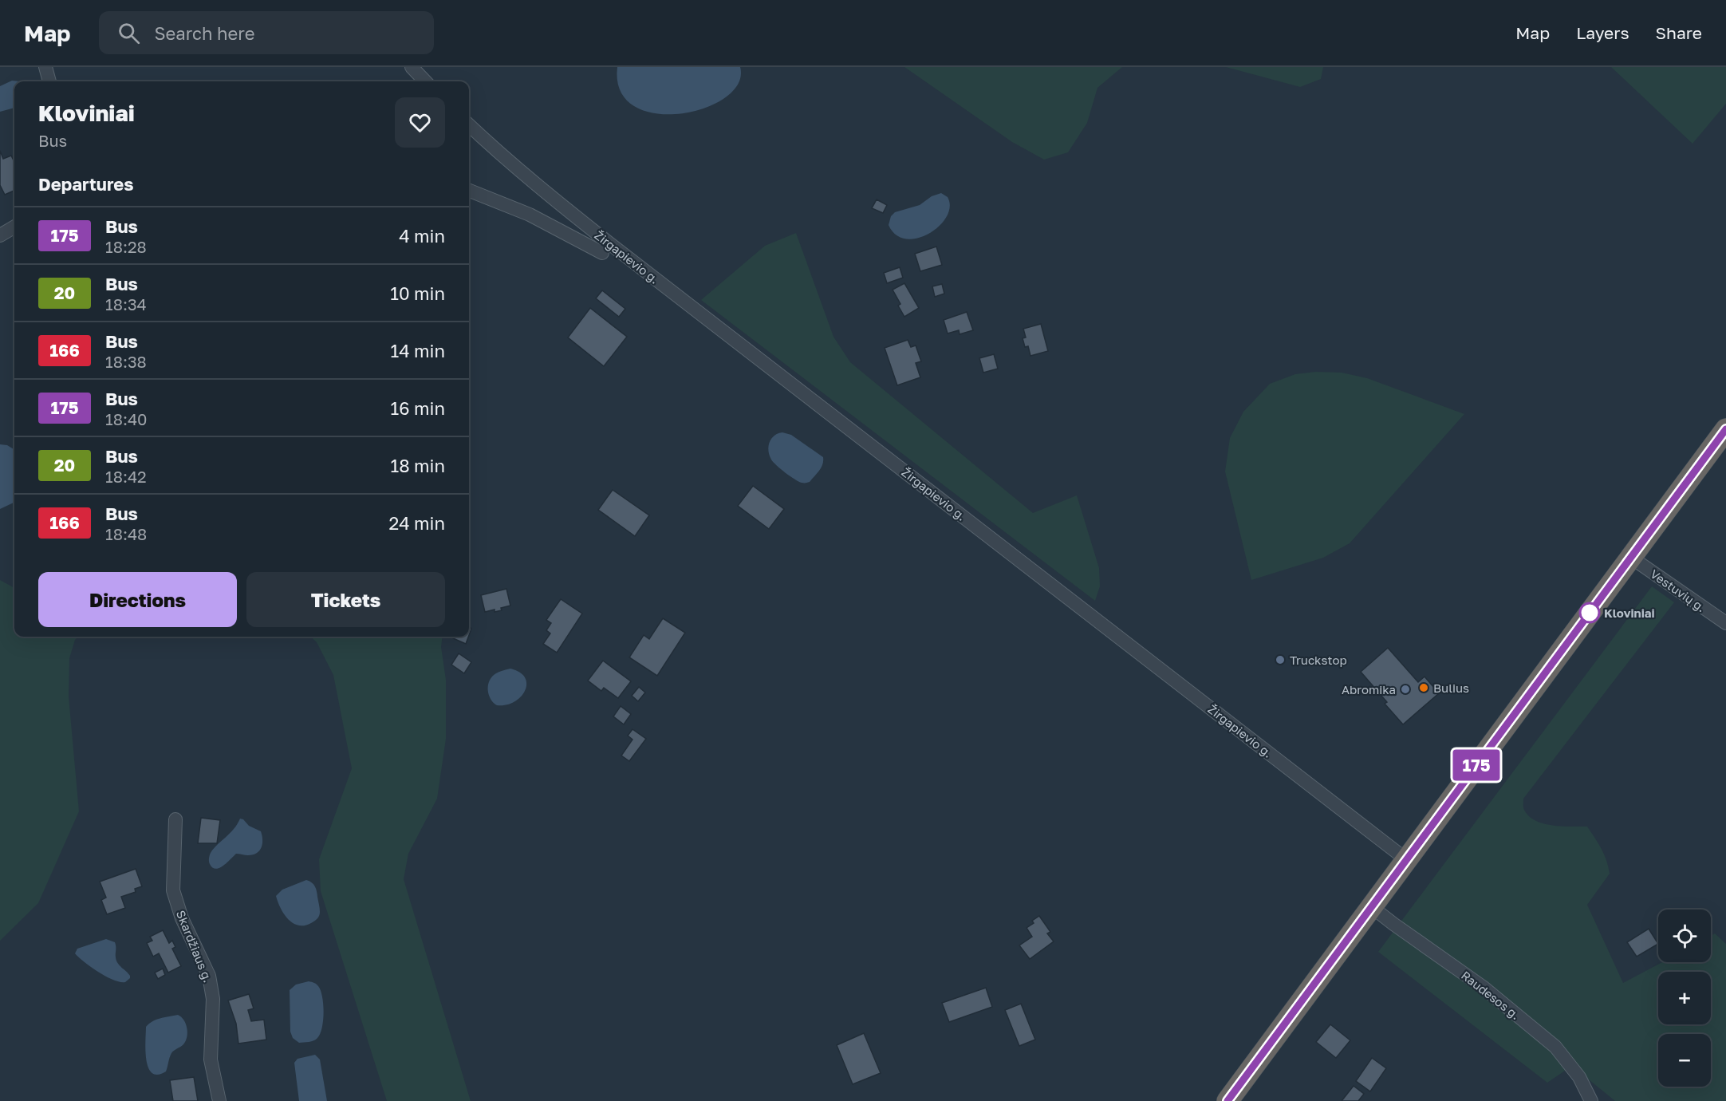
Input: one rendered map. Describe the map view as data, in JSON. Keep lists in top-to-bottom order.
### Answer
{
  "streets": {
    "street": [
      "Žirgapievio g.",
      "Vestuvių g.",
      "Skardžiaus g.",
      "Raudesos g."
    ]
  },
  "places": [
    "Kloviniai",
    "Truckstop",
    "Bulius",
    "Abromika"
  ],
  "lines": ["bus line 175"],
  "page": {
    "header": "Map",
    "search": "Search here",
    "nav": ["Map", "Layers", "Share"],
    "on_map": "175",
    "heading": [
      ["Kloviniai", "Bus"],
      "Departures"
    ],
    "list": [
      {
        "mark": "175",
        "name": "Bus",
        "note": "18:28",
        "value": "4 min"
      },
      {
        "mark": "20",
        "name": "Bus",
        "note": "18:34",
        "value": "10 min"
      },
      {
        "mark": "166",
        "name": "Bus",
        "note": "18:38",
        "value": "14 min"
      },
      {
        "mark": "175",
        "name": "Bus",
        "note": "18:40",
        "value": "16 min"
      },
      {
        "mark": "20",
        "name": "Bus",
        "note": "18:42",
        "value": "18 min"
      },
      {
        "mark": "166",
        "name": "Bus",
        "note": "18:48",
        "value": "24 min"
      }
    ],
    "buttons": ["Directions", "Tickets"],
    "map_buttons": ["+", "−"]
  }
}
